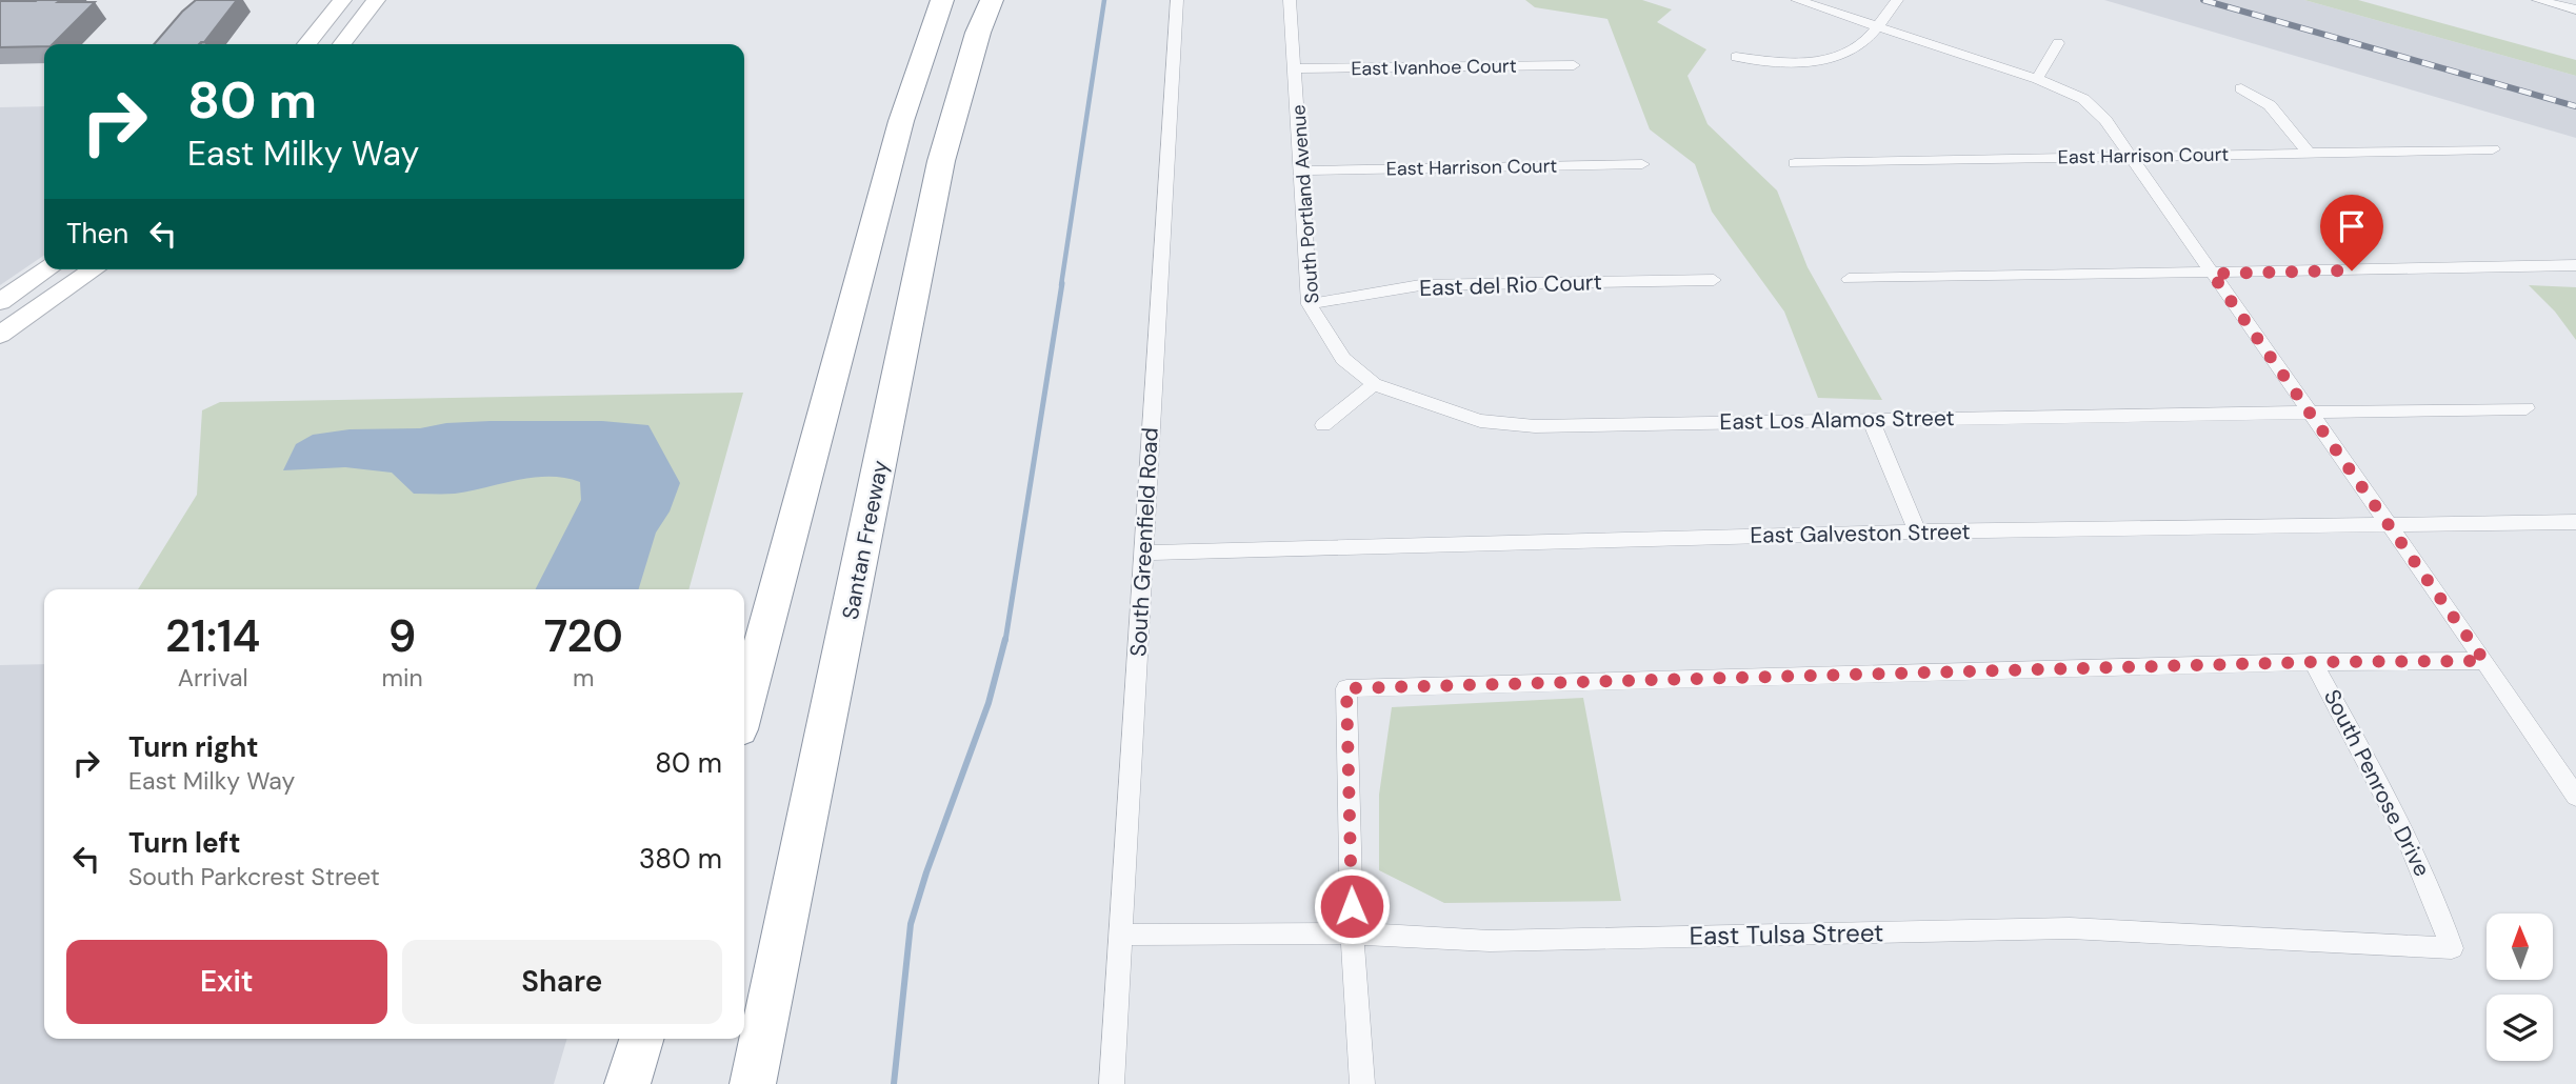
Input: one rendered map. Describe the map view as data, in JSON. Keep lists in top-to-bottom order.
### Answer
{
  "streets": {
    "highway": ["Santan Freeway"],
    "street": [
      "East Ivanhoe Court",
      "East Harrison Court",
      "South Portland Avenue",
      "East del Rio Court",
      "East Los Alamos Street",
      "East Galveston Street",
      "South Greenfield Road",
      "South Penrose Drive",
      "East Tulsa Street"
    ]
  },
  "crossings": [
    ["East Ivanhoe Court", "South Portland Avenue"],
    ["East Harrison Court", "South Portland Avenue"],
    ["South Portland Avenue", "East del Rio Court"],
    ["South Portland Avenue", "East Los Alamos Street"],
    ["East Galveston Street", "South Greenfield Road"],
    ["South Greenfield Road", "East Tulsa Street"],
    ["South Penrose Drive", "East Tulsa Street"]
  ],
  "north": "top",
  "page": {
    "turn": ["80 m", "East Milky Way"],
    "then": "Then",
    "eta": [
      "21:14",
      "Arrival",
      "9",
      "min",
      "720",
      "m"
    ],
    "list": [
      {
        "name": "Turn right",
        "note": "East Milky Way",
        "value": "80 m"
      },
      {
        "name": "Turn left",
        "note": "South Parkcrest Street",
        "value": "380 m"
      }
    ],
    "buttons": ["Exit", "Share"]
  }
}
